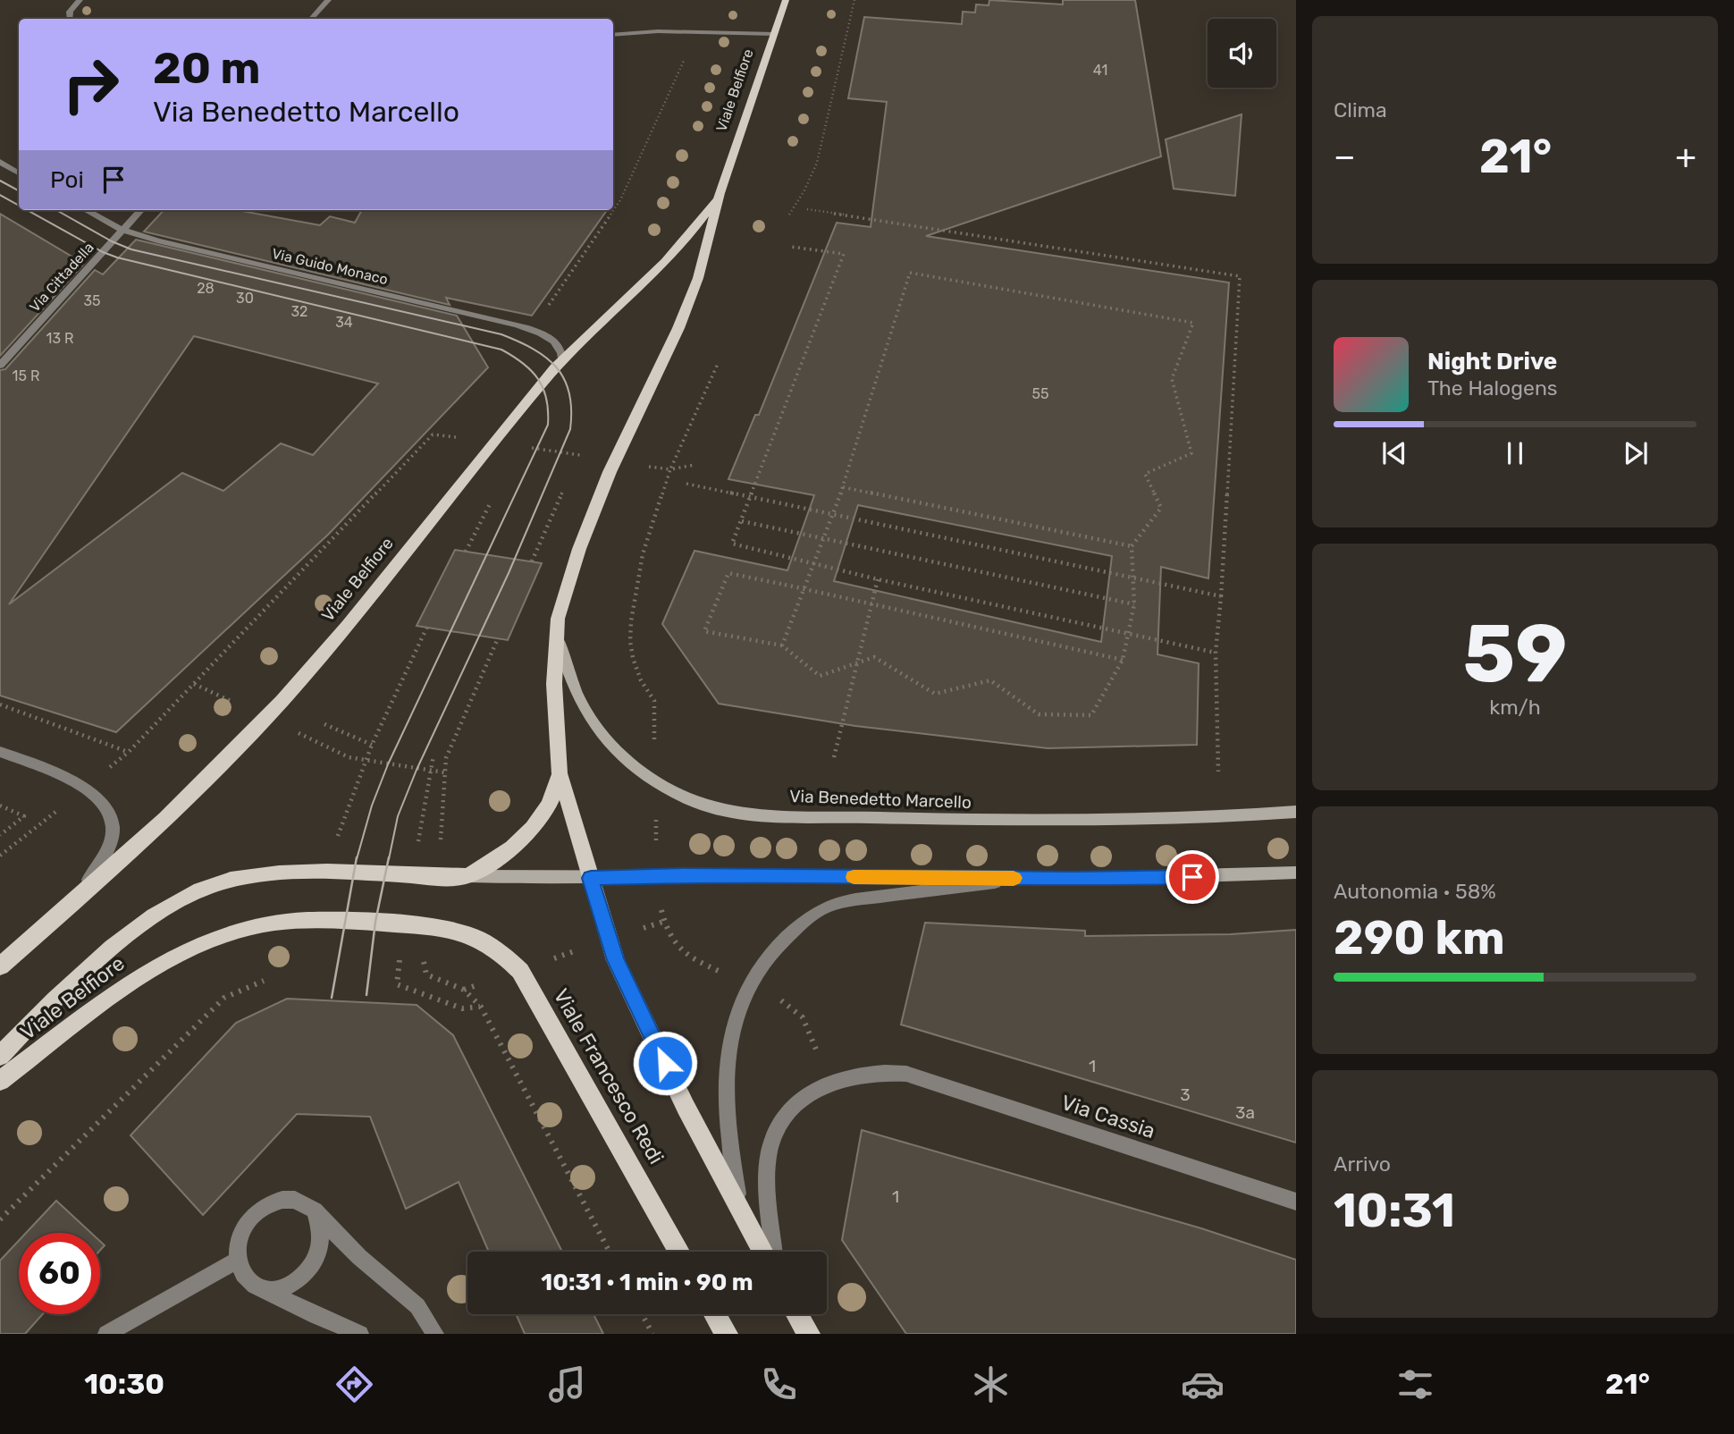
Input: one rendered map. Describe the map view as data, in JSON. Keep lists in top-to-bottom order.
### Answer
{
  "streets": {
    "main road": ["Viale Belfiore", "Viale Francesco Redi"],
    "street": [
      "Via Guido Monaco",
      "Via Cittadella",
      "Via Benedetto Marcello",
      "Via Cassia"
    ]
  },
  "crossings": [
    ["Viale Belfiore", "Via Guido Monaco"],
    ["Viale Belfiore", "Via Benedetto Marcello"],
    ["Viale Belfiore", "Viale Francesco Redi"],
    ["Via Guido Monaco", "Via Cittadella"]
  ],
  "house_numbers": [
    "41",
    "28",
    "30",
    "35",
    "32",
    "34",
    "13 R",
    "15 R",
    "55",
    "1",
    "3",
    "3a",
    "1"
  ],
  "page": {
    "tile": [
      "Clima",
      ["59", "km/h"],
      ["Autonomia · 58%", "290 km"],
      ["Arrivo", "10:31"]
    ],
    "turn": ["20 m", "Via Benedetto Marcello"],
    "heat": ["−", "21°", "+"],
    "then": "Poi",
    "song": ["Night Drive", "The Halogens"],
    "limit": "60",
    "trip": "10:31 · 1 min · 90 m",
    "tabs": ["10:30", "21°"]
  }
}
